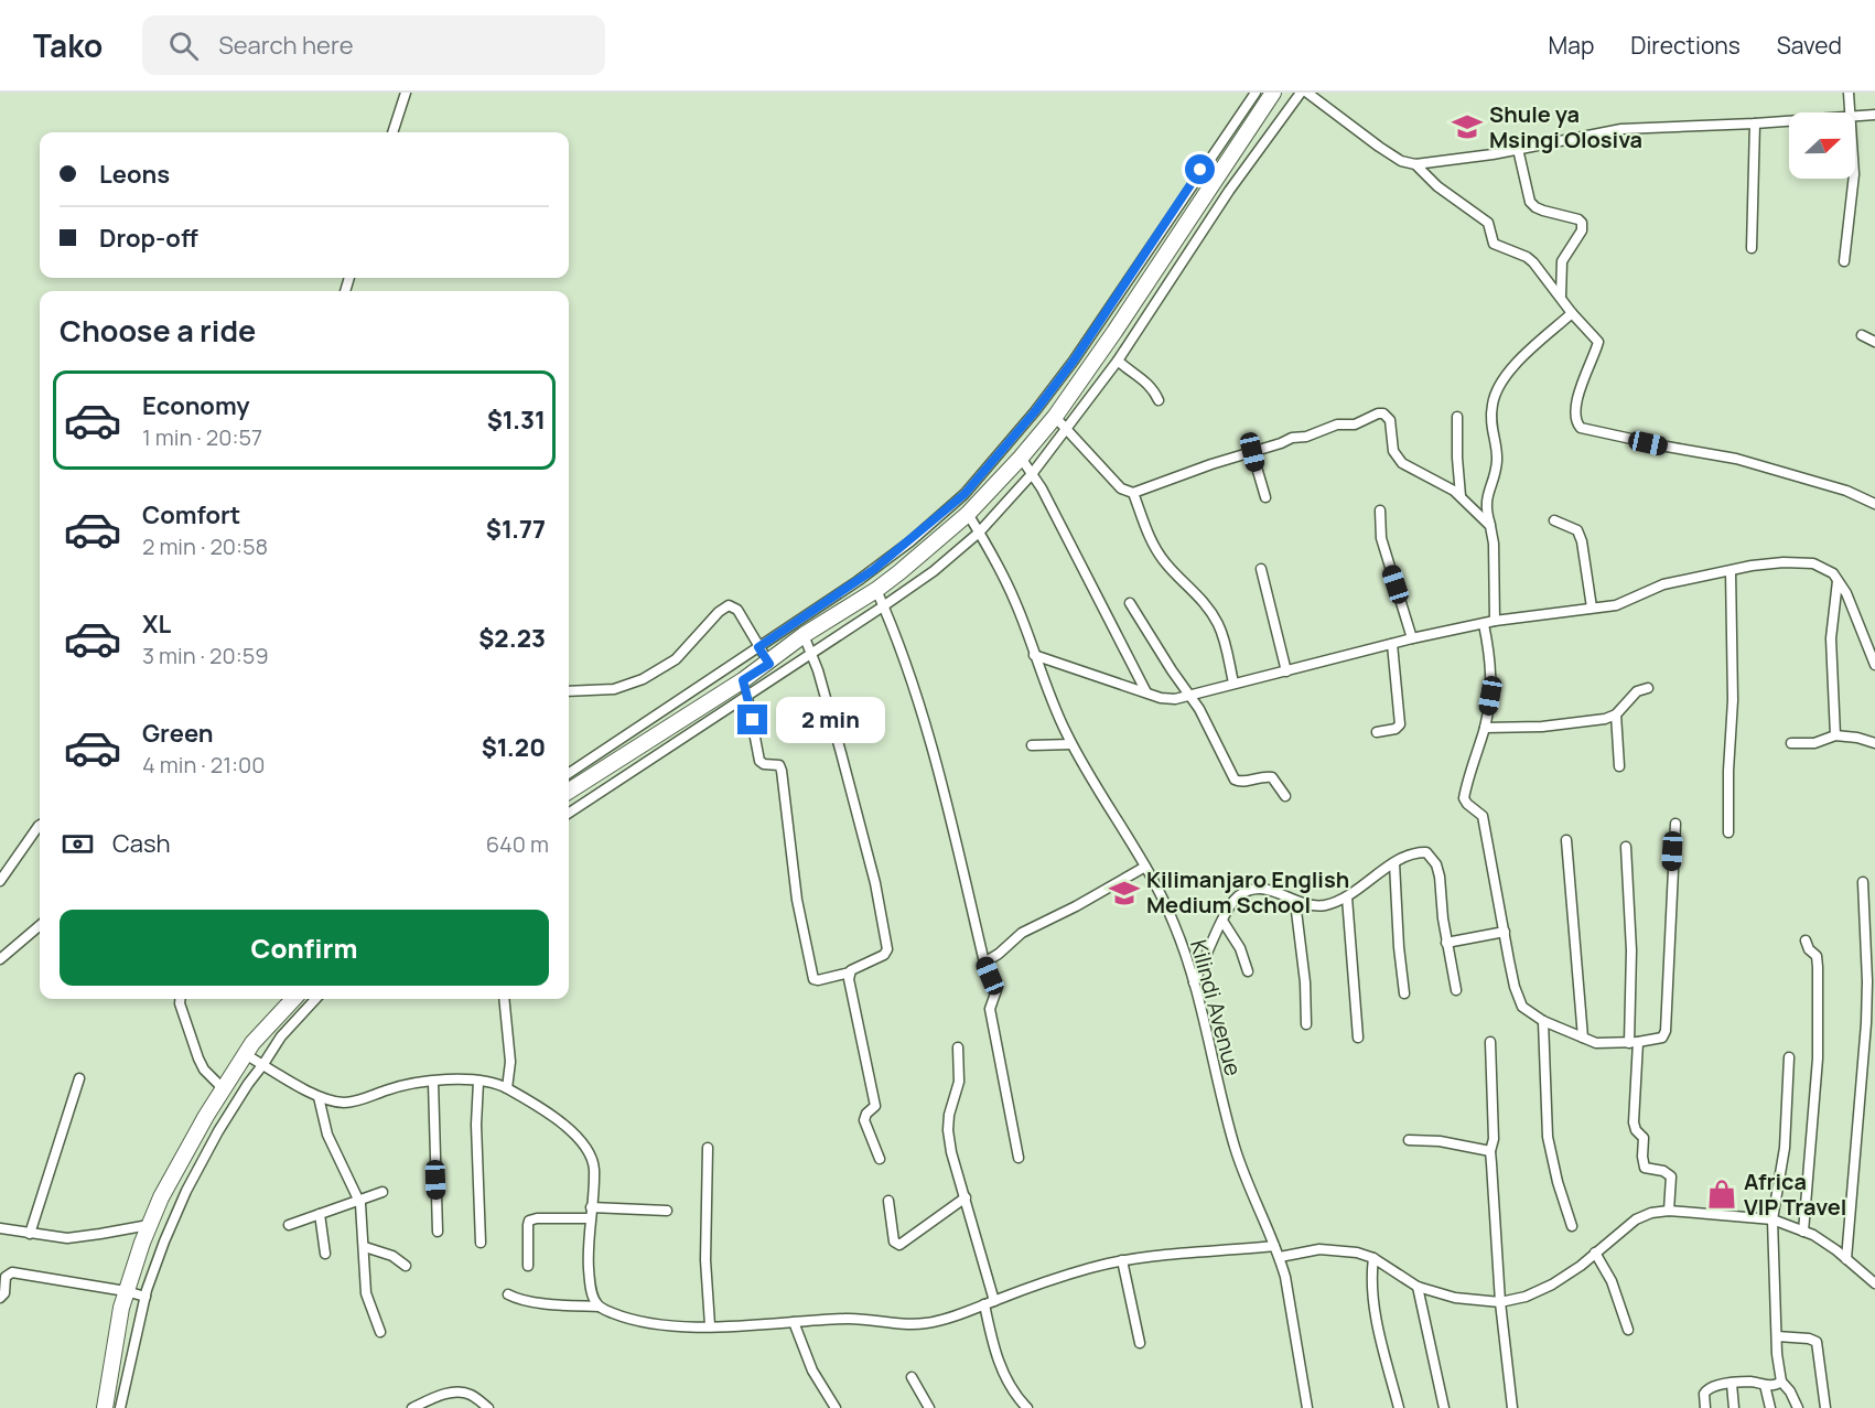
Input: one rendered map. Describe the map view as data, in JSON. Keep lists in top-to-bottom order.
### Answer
{
  "streets": {
    "street": ["Kilindi Avenue"]
  },
  "places": {
    "school or university": ["Shule ya Msingi Olosiva", "Kilimanjaro English Medium School"],
    "shop": ["Africa VIP Travel"]
  },
  "north": "right",
  "page": {
    "header": "Tako",
    "search": "Search here",
    "nav": ["Map", "Directions", "Saved"],
    "banner": ["Leons", "Drop-off"],
    "heading": "Choose a ride",
    "list": [
      {
        "name": "Economy",
        "note": "1 min · 20:57",
        "value": "$1.31"
      },
      {
        "name": "Comfort",
        "note": "2 min · 20:58",
        "value": "$1.77"
      },
      {
        "name": "XL",
        "note": "3 min · 20:59",
        "value": "$2.23"
      },
      {
        "name": "Green",
        "note": "4 min · 21:00",
        "value": "$1.20"
      }
    ],
    "bubble": "2 min",
    "pay": ["Cash", "640 m"],
    "buttons": "Confirm"
  }
}
